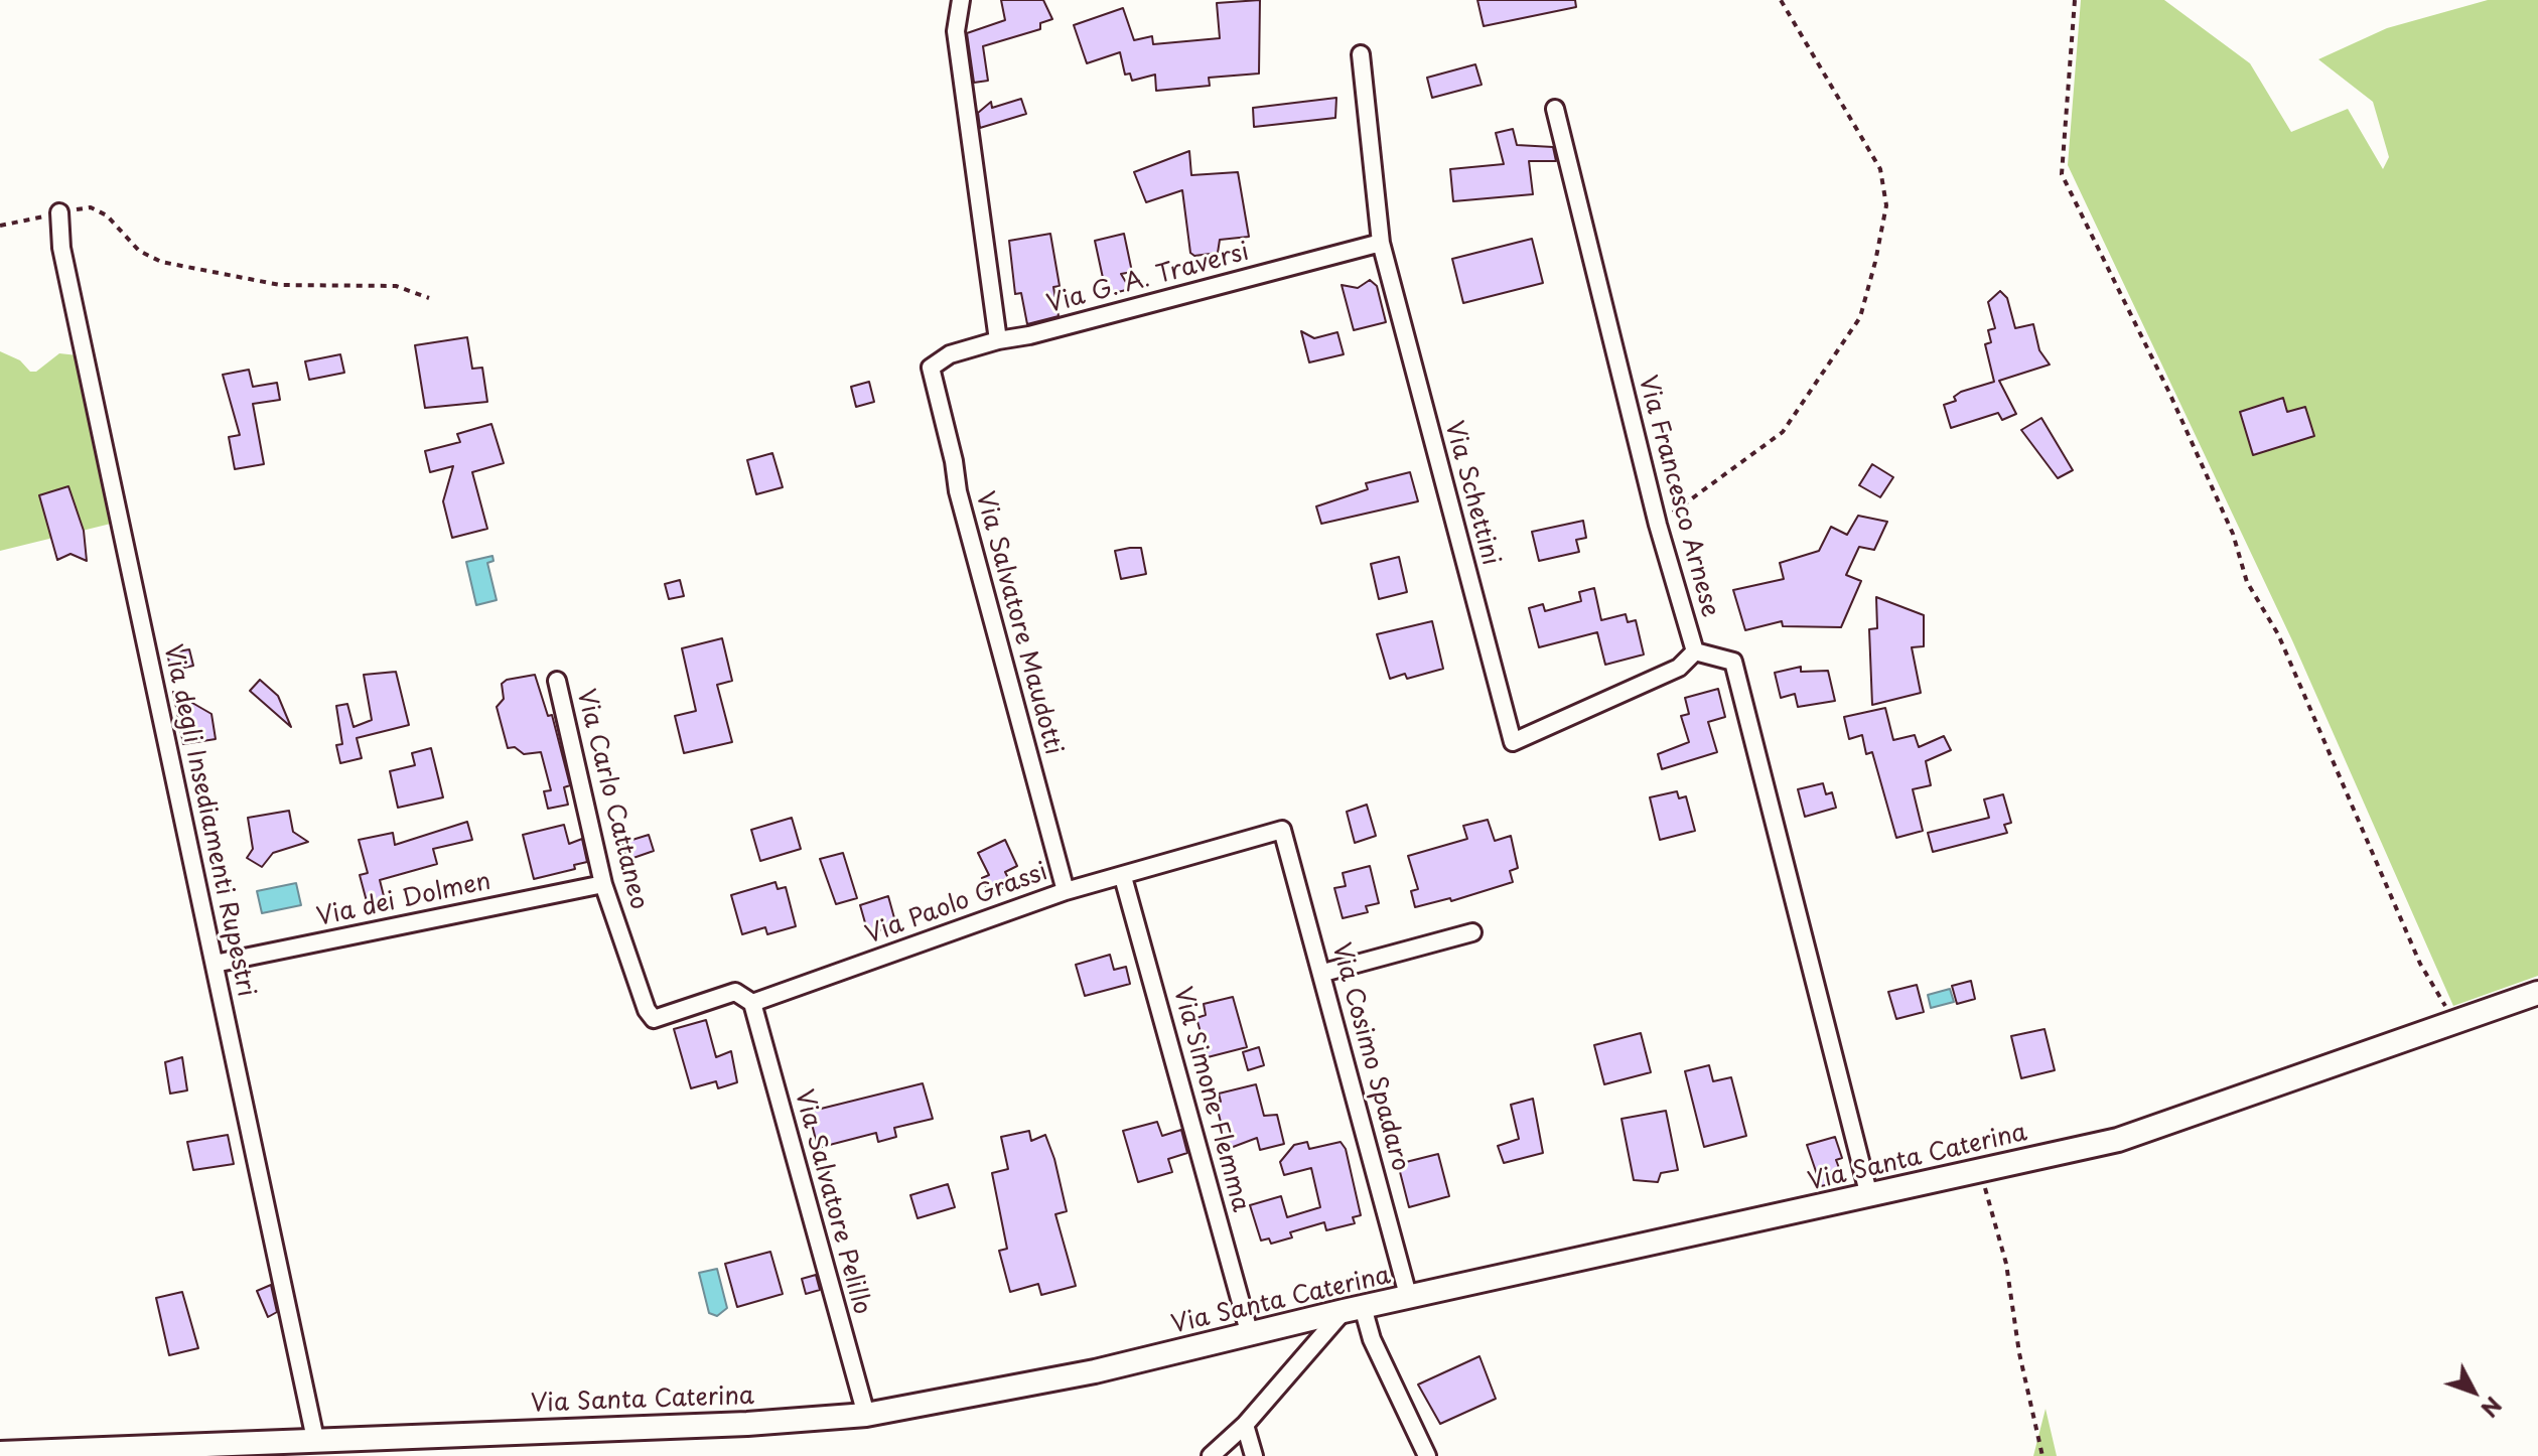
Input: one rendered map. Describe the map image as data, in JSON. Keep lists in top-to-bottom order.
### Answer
{
  "streets": {
    "street": [
      "Via G. A. Traversi",
      "Via Schettini",
      "Via Francesco Arnese",
      "Via Salvatore Maudotti",
      "Via Carlo Cattaneo",
      "Via degli Insediamenti Rupestri",
      "Via dei Dolmen",
      "Via Paolo Grassi",
      "Via Cosimo Spadaro",
      "Via Simone Flemma",
      "Via Santa Caterina",
      "Via Salvatore Pelillo"
    ]
  },
  "crossings": [
    ["Via G. A. Traversi", "Via Schettini"],
    ["Via G. A. Traversi", "Via Salvatore Maudotti"],
    ["Via Schettini", "Via Francesco Arnese"],
    ["Via Francesco Arnese", "Via Santa Caterina"],
    ["Via Salvatore Maudotti", "Via Paolo Grassi"],
    ["Via Carlo Cattaneo", "Via dei Dolmen"],
    ["Via Carlo Cattaneo", "Via Paolo Grassi"],
    ["Via degli Insediamenti Rupestri", "Via dei Dolmen"],
    ["Via degli Insediamenti Rupestri", "Via Santa Caterina"],
    ["Via Paolo Grassi", "Via Cosimo Spadaro"],
    ["Via Paolo Grassi", "Via Simone Flemma"],
    ["Via Paolo Grassi", "Via Salvatore Pelillo"],
    ["Via Cosimo Spadaro", "Via Santa Caterina"],
    ["Via Simone Flemma", "Via Santa Caterina"],
    ["Via Santa Caterina", "Via Salvatore Pelillo"]
  ],
  "north": "bottom right"
}
